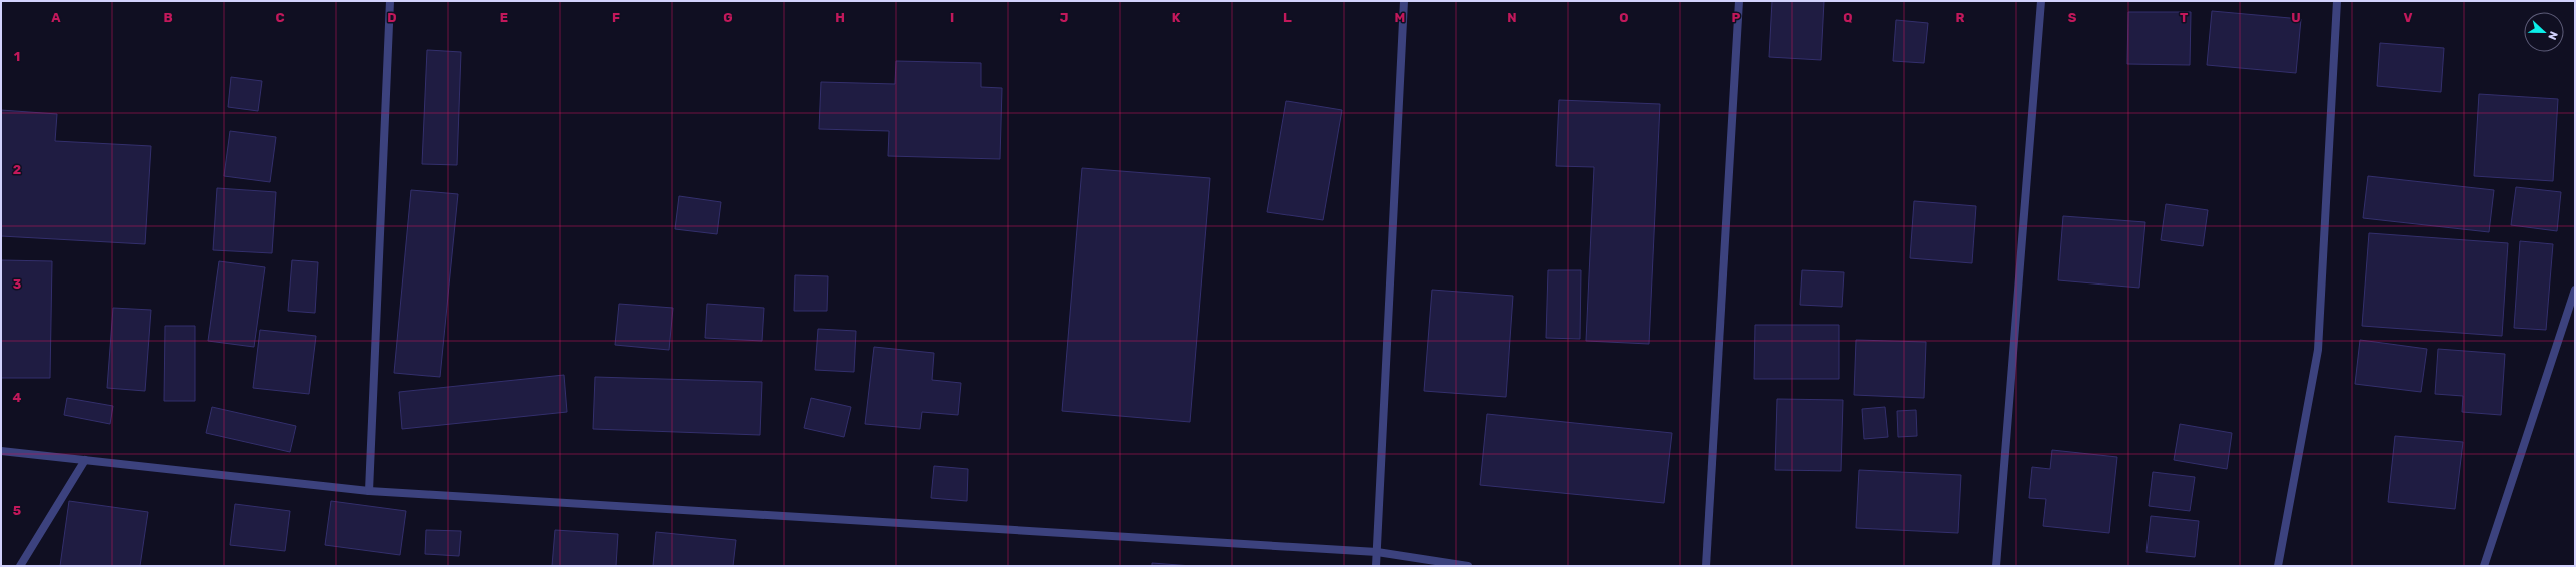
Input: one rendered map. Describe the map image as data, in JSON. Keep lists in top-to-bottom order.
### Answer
{
  "north": "right",
  "grid": {
    "columns": [
      "A",
      "B",
      "C",
      "D",
      "E",
      "F",
      "G",
      "H",
      "I",
      "J",
      "K",
      "L",
      "M",
      "N",
      "O",
      "P",
      "Q",
      "R",
      "S",
      "T",
      "U",
      "V"
    ],
    "rows": [
      "1",
      "2",
      "3",
      "4",
      "5"
    ]
  }
}
